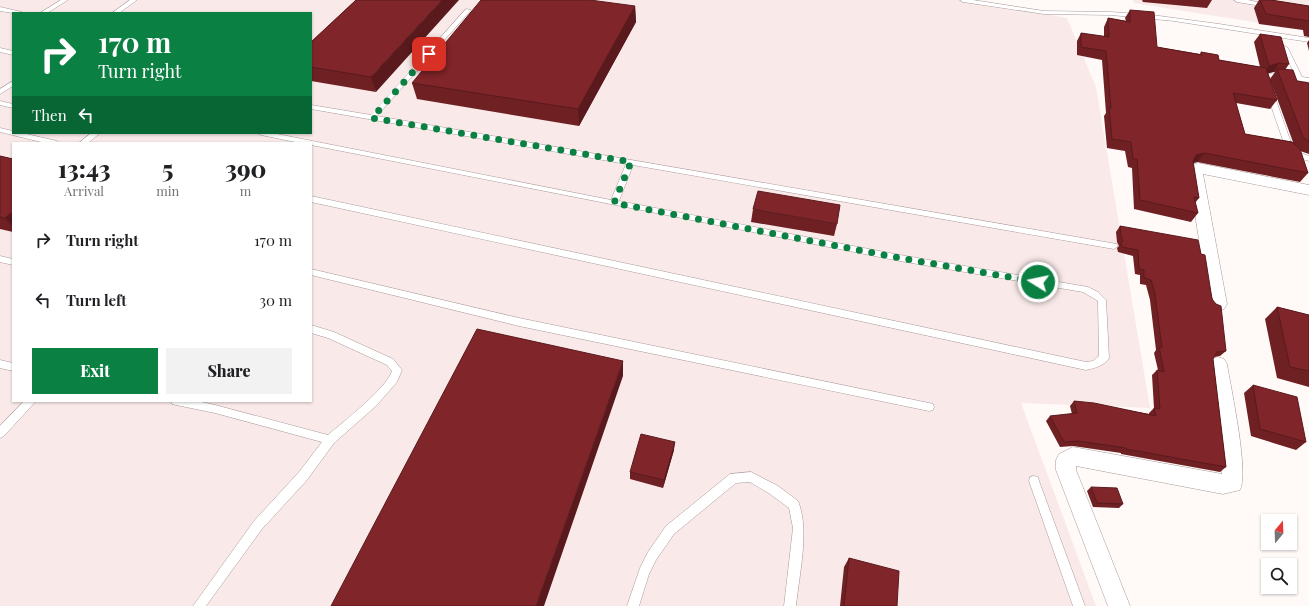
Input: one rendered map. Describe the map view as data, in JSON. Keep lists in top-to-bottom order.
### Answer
{
  "north": "top",
  "page": {
    "turn": ["170 m", "Turn right"],
    "then": "Then",
    "eta": [
      "13:43",
      "Arrival",
      "5",
      "min",
      "390",
      "m"
    ],
    "list": [
      {
        "name": "Turn right",
        "value": "170 m"
      },
      {
        "name": "Turn left",
        "value": "30 m"
      }
    ],
    "buttons": ["Exit", "Share"]
  }
}
